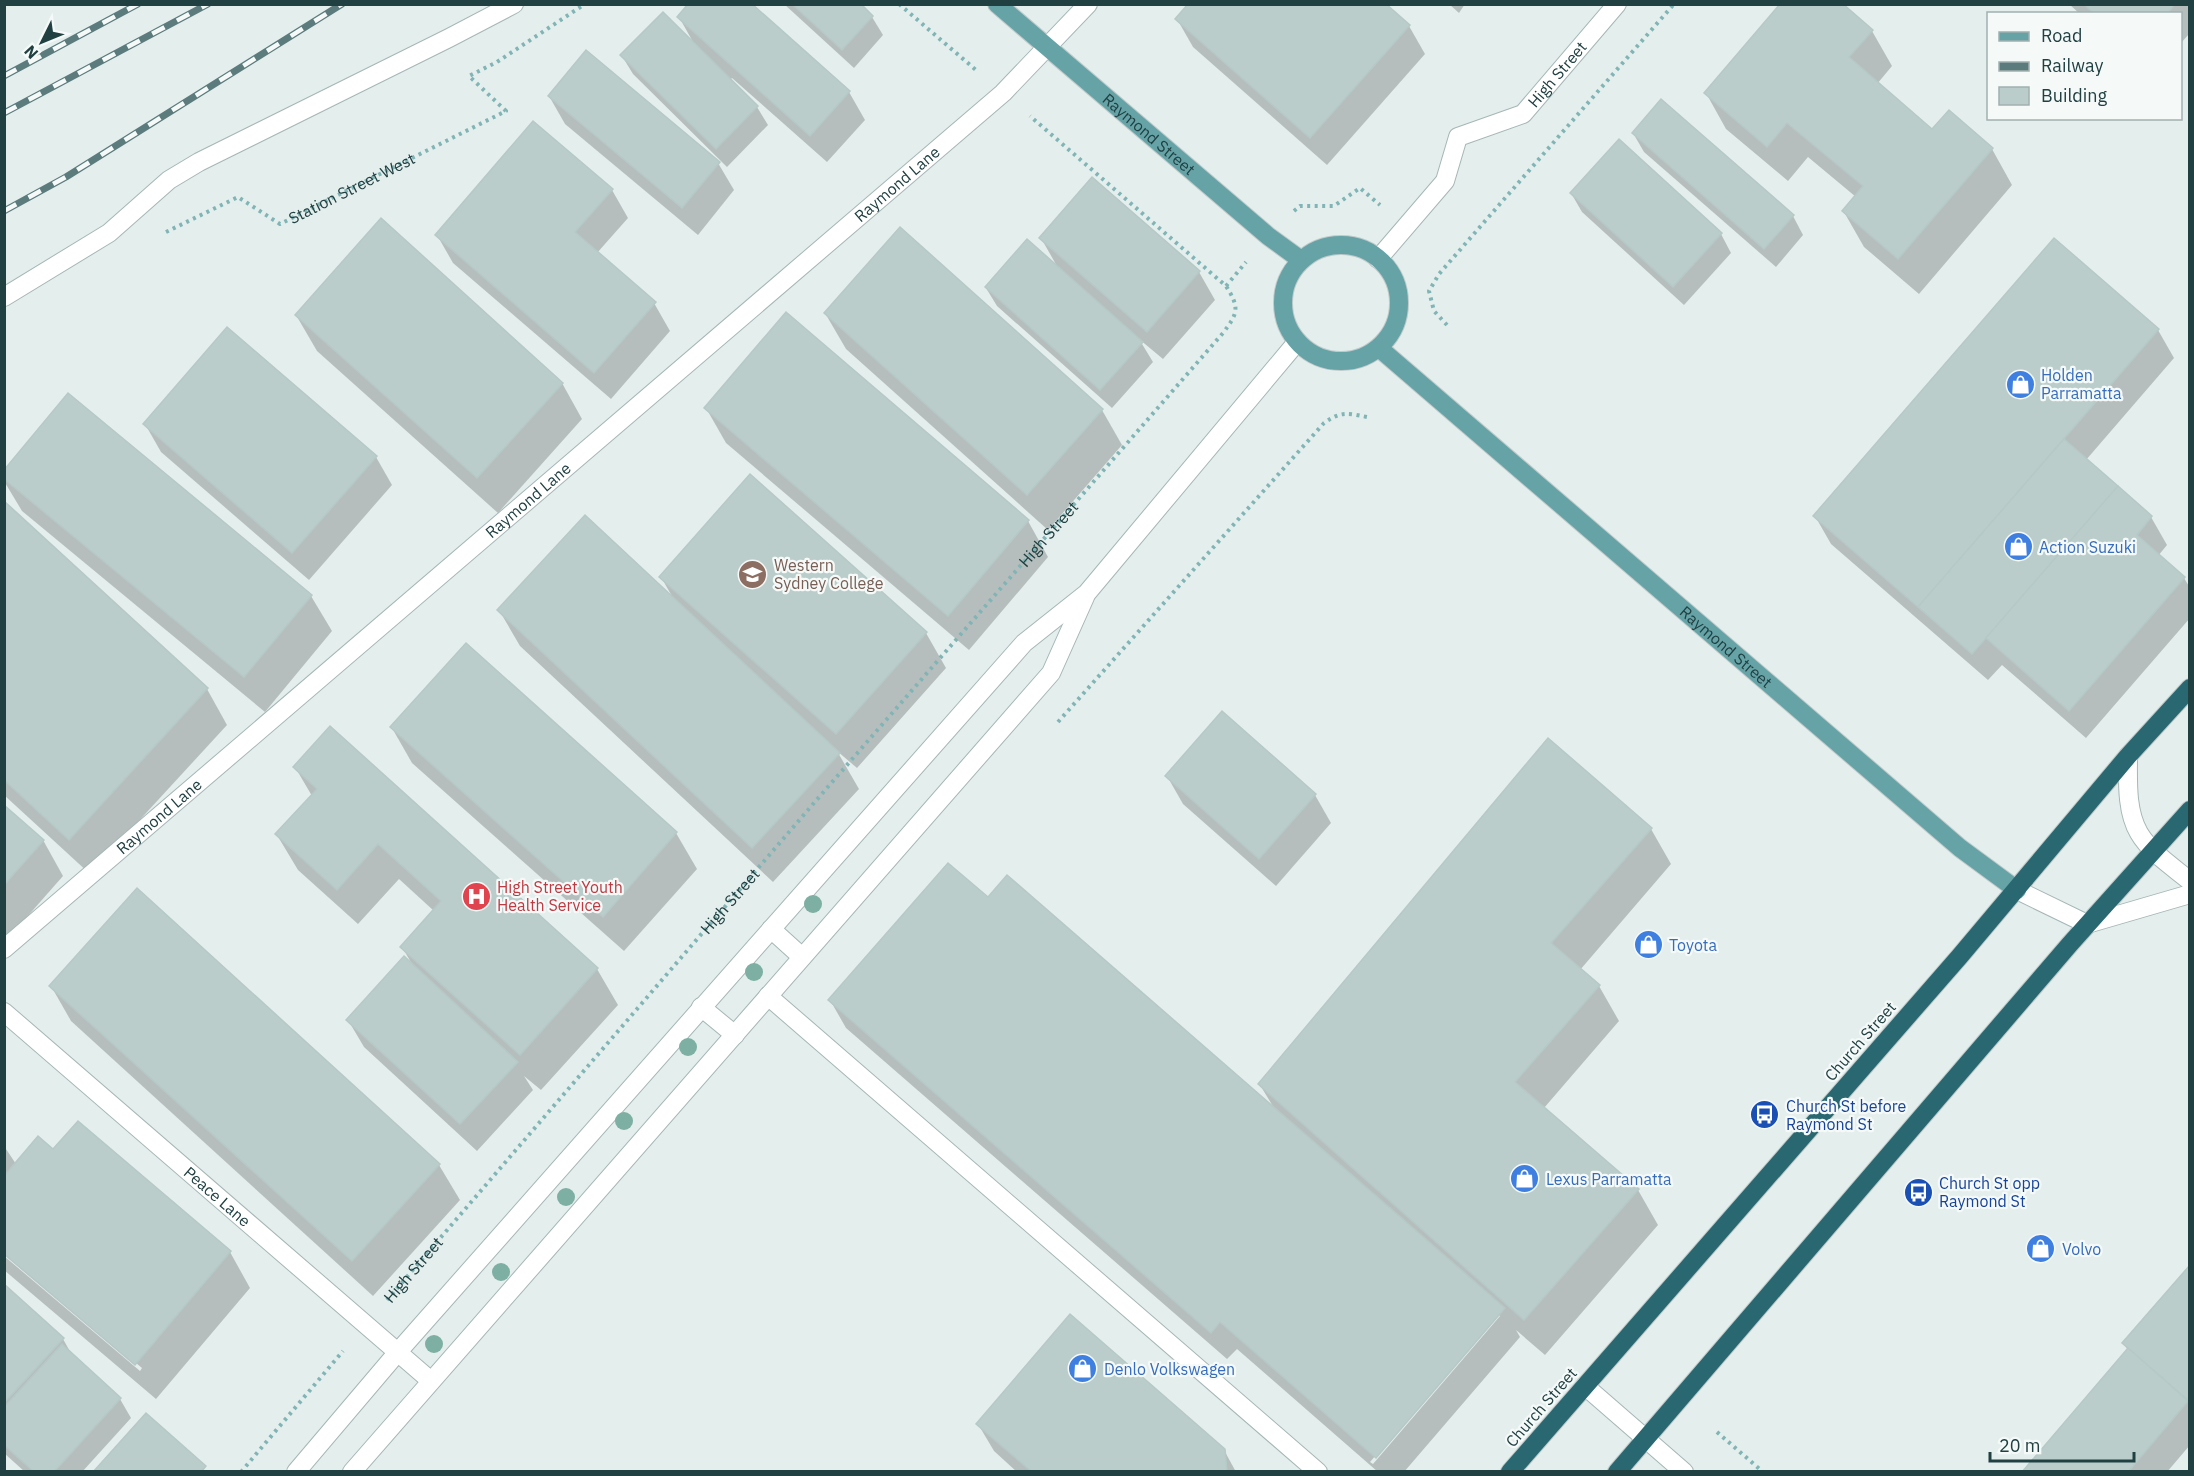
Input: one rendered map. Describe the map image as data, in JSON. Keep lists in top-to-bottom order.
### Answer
{
  "streets": {
    "highway": ["Church Street"],
    "main road": ["Raymond Street"],
    "street": ["High Street", "Raymond Lane", "Peace Lane"],
    "path": ["Station Street West"]
  },
  "crossings": [
    ["High Street", "Raymond Street"],
    ["High Street", "Raymond Lane"],
    ["High Street", "Peace Lane"],
    ["Raymond Street", "Raymond Lane"],
    ["Raymond Street", "Church Street"]
  ],
  "places": {
    "shop": [
      "Holden Parramatta",
      "Action Suzuki",
      "Toyota",
      "Lexus Parramatta",
      "Volvo",
      "Denlo Volkswagen"
    ],
    "school or university": ["Western Sydney College"],
    "hospital": ["High Street Youth Health Service"],
    "bus stop": ["Church St before Raymond St", "Church St opp Raymond St"]
  },
  "legend": ["Road", "Railway", "Building"],
  "scale_bar": "20 m",
  "north": "bottom left"
}
